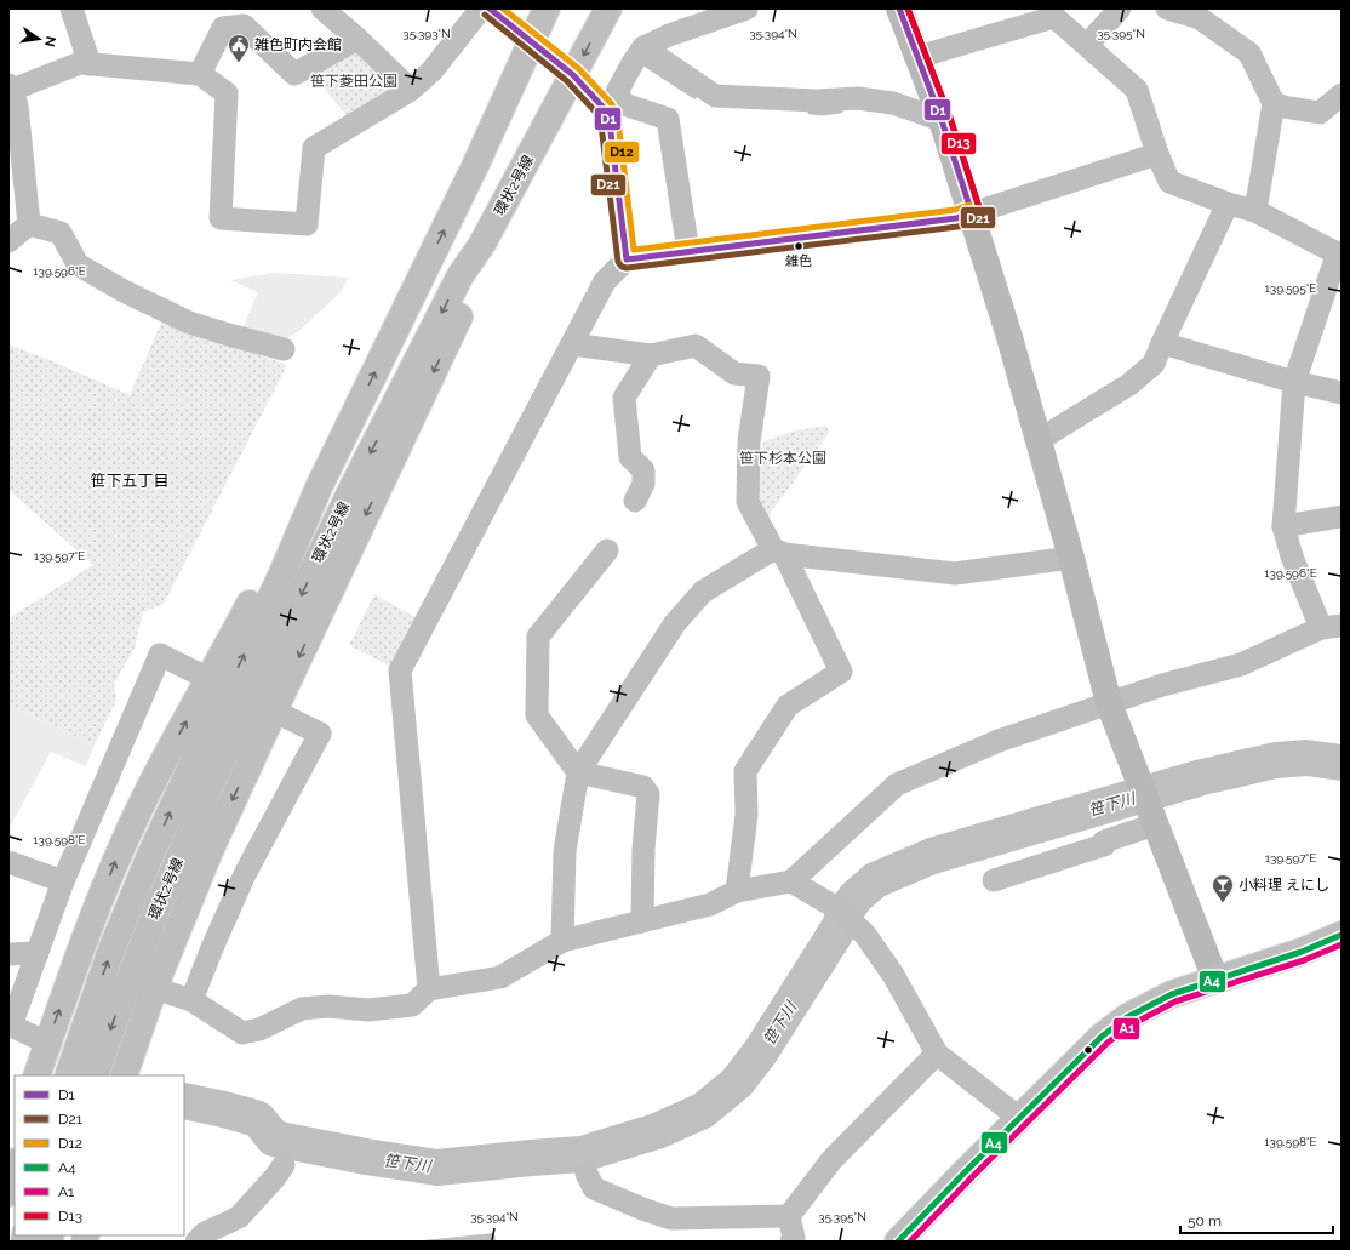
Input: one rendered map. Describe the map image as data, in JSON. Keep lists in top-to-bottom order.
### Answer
{
  "streets": {
    "main road": ["環状2号線"]
  },
  "districts": ["笹下五丁目"],
  "water": ["笹下川"],
  "parks": ["笹下菱田公園", "笹下杉本公園"],
  "places": {
    "public building": ["雑色町内会館"],
    "other": ["雑色"],
    "bar": ["小料理 えにし"]
  },
  "lines": [
    "transit line D1",
    "transit line D21",
    "transit line D12",
    "transit line D13",
    "transit line A4",
    "transit line A1"
  ],
  "legend": [
    "D1",
    "D21",
    "D12",
    "A4",
    "A1",
    "D13"
  ],
  "scale_bar": "50 m",
  "north": "right",
  "coordinates": [
    "35.393°N",
    "35.394°N",
    "35.395°N",
    "139.596°E",
    "139.595°E",
    "139.597°E",
    "139.598°E"
  ]
}
